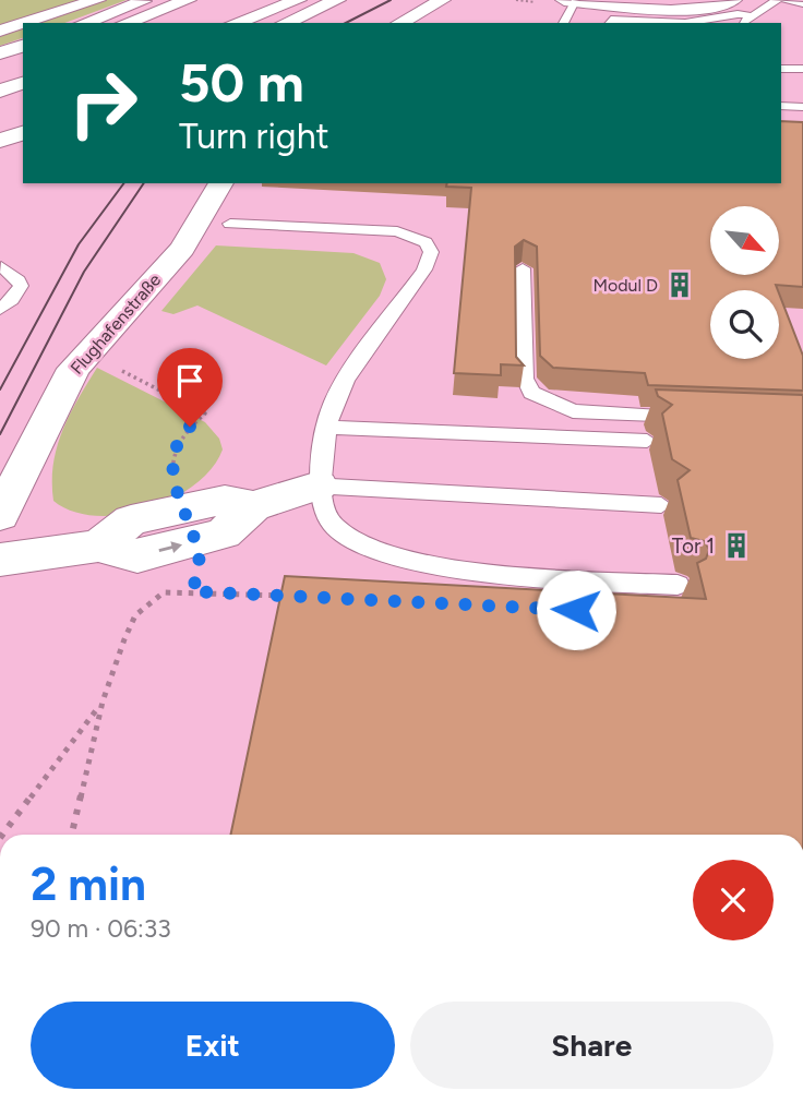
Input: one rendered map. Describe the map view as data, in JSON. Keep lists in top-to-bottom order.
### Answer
{
  "streets": {
    "main road": ["Flughafenstraße"]
  },
  "places": {
    "building": ["Modul D", "Tor 1"]
  },
  "north": "bottom right",
  "page": {
    "turn": ["50 m", "Turn right"],
    "heading": ["2 min", "90 m · 06:33"],
    "buttons": ["Exit", "Share"]
  }
}
